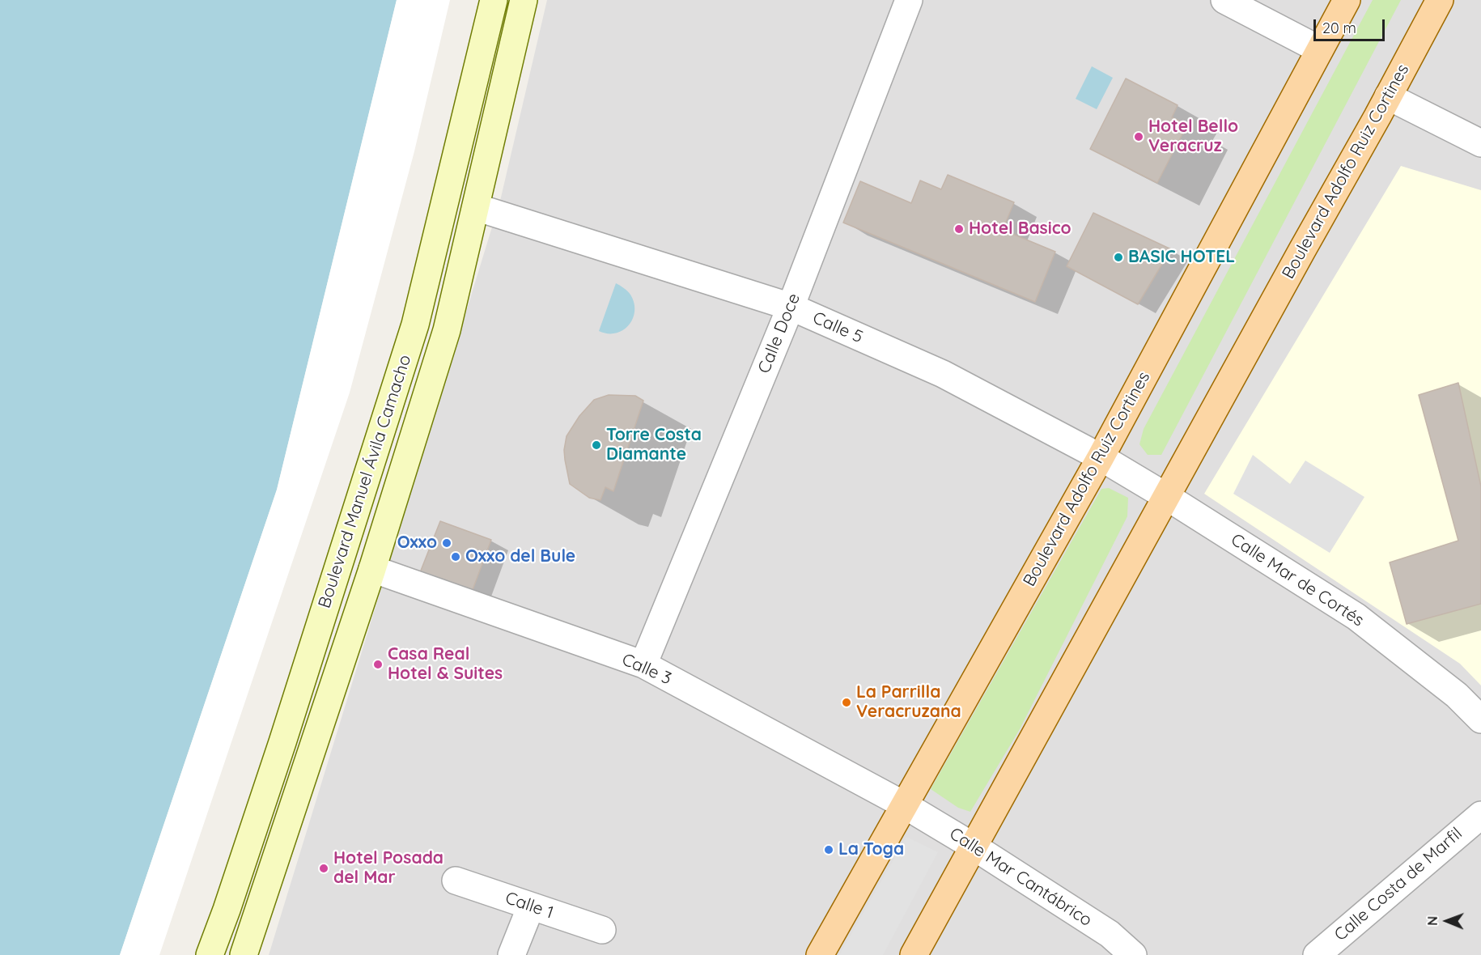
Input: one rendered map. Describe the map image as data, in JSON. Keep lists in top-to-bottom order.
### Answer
{
  "streets": {
    "main road": ["Boulevard Adolfo Ruiz Cortines", "Boulevard Manuel Ávila Camacho"],
    "street": [
      "Calle 5",
      "Calle Doce",
      "Calle Mar de Cortés",
      "Calle 3",
      "Calle Mar Cantábrico",
      "Calle Costa de Marfil",
      "Calle 1"
    ]
  },
  "crossings": [
    ["Boulevard Adolfo Ruiz Cortines", "Calle 5"],
    ["Boulevard Adolfo Ruiz Cortines", "Calle Mar de Cortés"],
    ["Boulevard Adolfo Ruiz Cortines", "Calle 3"],
    ["Boulevard Adolfo Ruiz Cortines", "Calle Mar Cantábrico"],
    ["Calle 5", "Calle Doce"],
    ["Calle 5", "Boulevard Manuel Ávila Camacho"],
    ["Calle 5", "Calle Mar de Cortés"],
    ["Calle Doce", "Calle 3"],
    ["Boulevard Manuel Ávila Camacho", "Calle 3"],
    ["Calle 3", "Calle Mar Cantábrico"]
  ],
  "places": [
    "Hotel Bello Veracruz",
    "Hotel Basico",
    "BASIC HOTEL",
    "Torre Costa Diamante",
    "Oxxo",
    "Oxxo del Bule",
    "Casa Real Hotel & Suites",
    "La Parrilla Veracruzana",
    "La Toga",
    "Hotel Posada del Mar"
  ],
  "scale_bar": "20 m",
  "north": "left"
}
